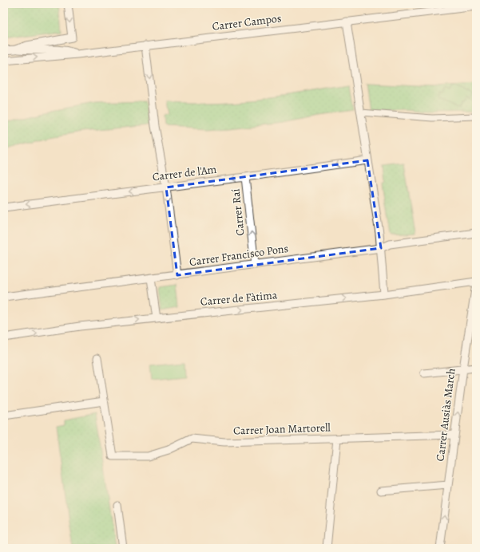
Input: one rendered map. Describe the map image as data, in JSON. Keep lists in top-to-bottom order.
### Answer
{
  "streets": {
    "street": [
      "Carrer Campos",
      "Carrer de l'Am",
      "Carrer Raí",
      "Carrer Francisco Pons",
      "Carrer de Fàtima",
      "Carrer Ausiàs March",
      "Carrer Joan Martorell"
    ]
  },
  "crossings": [
    ["Carrer de l'Am", "Carrer Raí"],
    ["Carrer Raí", "Carrer Francisco Pons"],
    ["Carrer Ausiàs March", "Carrer Joan Martorell"]
  ],
  "one_way": [
    "Carrer de l'Am",
    "Carrer Raí",
    "Carrer de Fàtima",
    "Carrer Ausiàs March"
  ]
}
